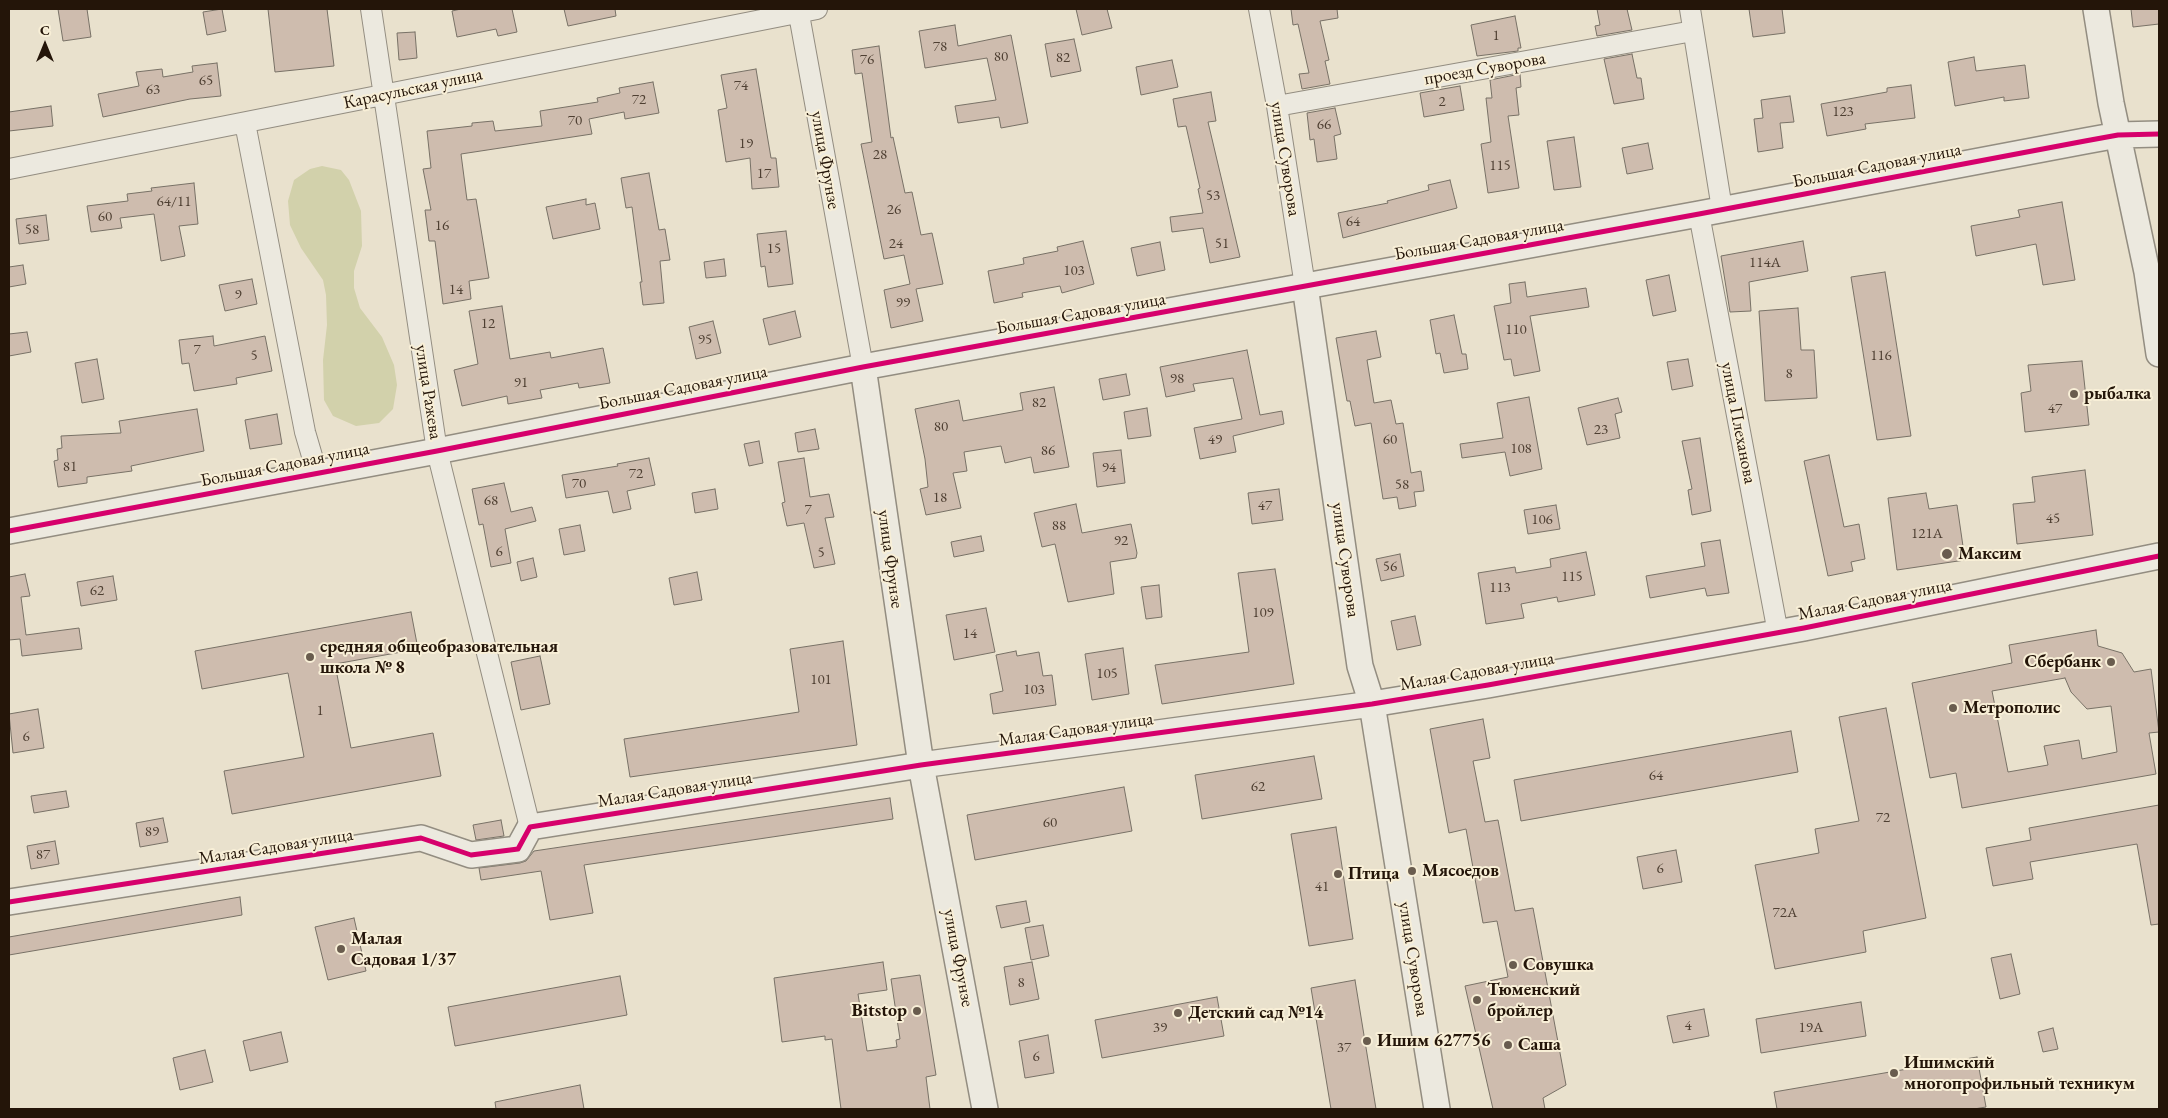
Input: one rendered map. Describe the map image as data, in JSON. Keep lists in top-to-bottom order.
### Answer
{
  "streets": {
    "street": [
      "проезд Суворова",
      "Карасульская улица",
      "улица Суворова",
      "улица Фрунзе",
      "Большая Садовая улица",
      "улица Ражева",
      "улица Плеханова",
      "Малая Садовая улица"
    ]
  },
  "crossings": [
    ["проезд Суворова", "улица Суворова"],
    ["проезд Суворова", "улица Плеханова"],
    ["Карасульская улица", "улица Фрунзе"],
    ["Карасульская улица", "улица Ражева"],
    ["улица Суворова", "Большая Садовая улица"],
    ["улица Суворова", "Малая Садовая улица"],
    ["улица Фрунзе", "Большая Садовая улица"],
    ["улица Фрунзе", "Малая Садовая улица"],
    ["Большая Садовая улица", "улица Ражева"],
    ["Большая Садовая улица", "улица Плеханова"],
    ["улица Ражева", "Малая Садовая улица"],
    ["улица Плеханова", "Малая Садовая улица"]
  ],
  "places": [
    "рыбалка",
    "Максим",
    "средняя общеобразовательная школа № 8",
    "Сбербанк",
    "Метрополис",
    "Мясоедов",
    "Птица",
    "Малая Садовая 1/37",
    "Совушка",
    "Тюменский бройлер",
    "Bitstop",
    "Детский сад №14",
    "Ишим 627756",
    "Саша",
    "Ишимский многопрофильный техникум"
  ],
  "house_numbers": [
    "1",
    "78",
    "80",
    "82",
    "76",
    "65",
    "74",
    "63",
    "72",
    "2",
    "123",
    "70",
    "66",
    "19",
    "28",
    "115",
    "17",
    "53",
    "64/11",
    "26",
    "60",
    "64",
    "16",
    "58",
    "24",
    "51",
    "15",
    "114А",
    "103",
    "14",
    "9",
    "99",
    "12",
    "110",
    "95",
    "7",
    "5",
    "116",
    "8",
    "98",
    "91",
    "82",
    "47",
    "80",
    "23",
    "49",
    "60",
    "108",
    "86",
    "81",
    "94",
    "72",
    "70",
    "58",
    "18",
    "68",
    "47",
    "7",
    "45",
    "106",
    "88",
    "121А",
    "92",
    "6",
    "5",
    "56",
    "115",
    "113",
    "62",
    "109",
    "14",
    "105",
    "101",
    "103",
    "1",
    "6",
    "64",
    "62",
    "72",
    "60",
    "89",
    "87",
    "6",
    "41",
    "72А",
    "8",
    "4",
    "39",
    "19А",
    "37",
    "6"
  ],
  "north": "top"
}
